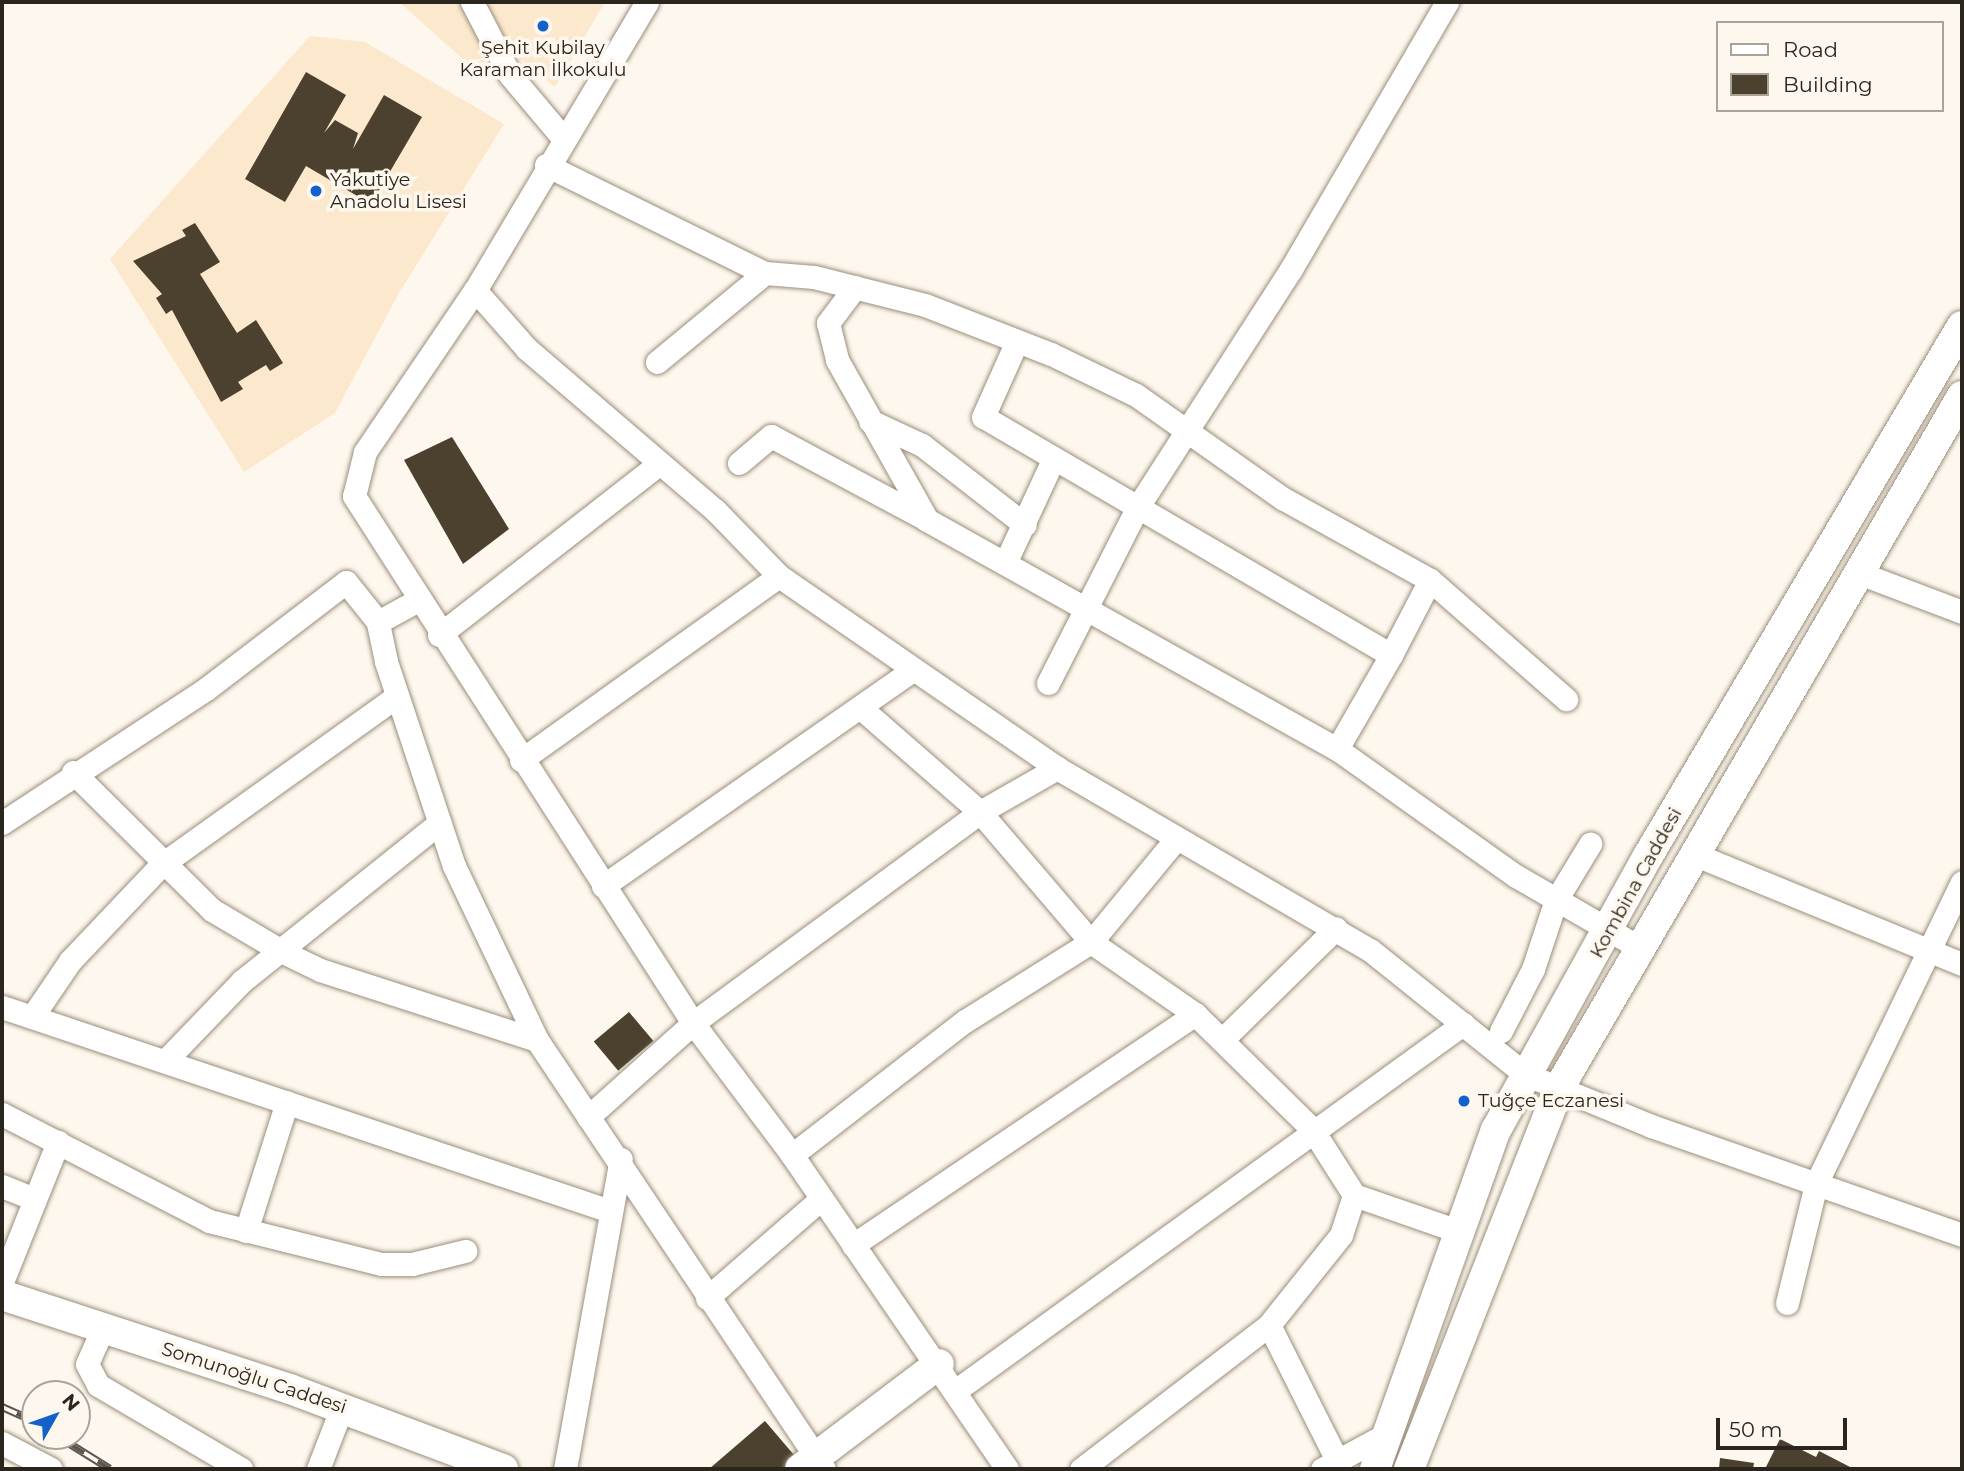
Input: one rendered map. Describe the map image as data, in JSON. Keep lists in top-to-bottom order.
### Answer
{
  "streets": {
    "main road": ["Kombina Caddesi", "Somunoğlu Caddesi"]
  },
  "places": ["Şehit Kubilay Karaman İlkokulu", "Yakutiye Anadolu Lisesi", "Tuğçe Eczanesi"],
  "legend": ["Road", "Building"],
  "scale_bar": "50 m",
  "north": "top right"
}
